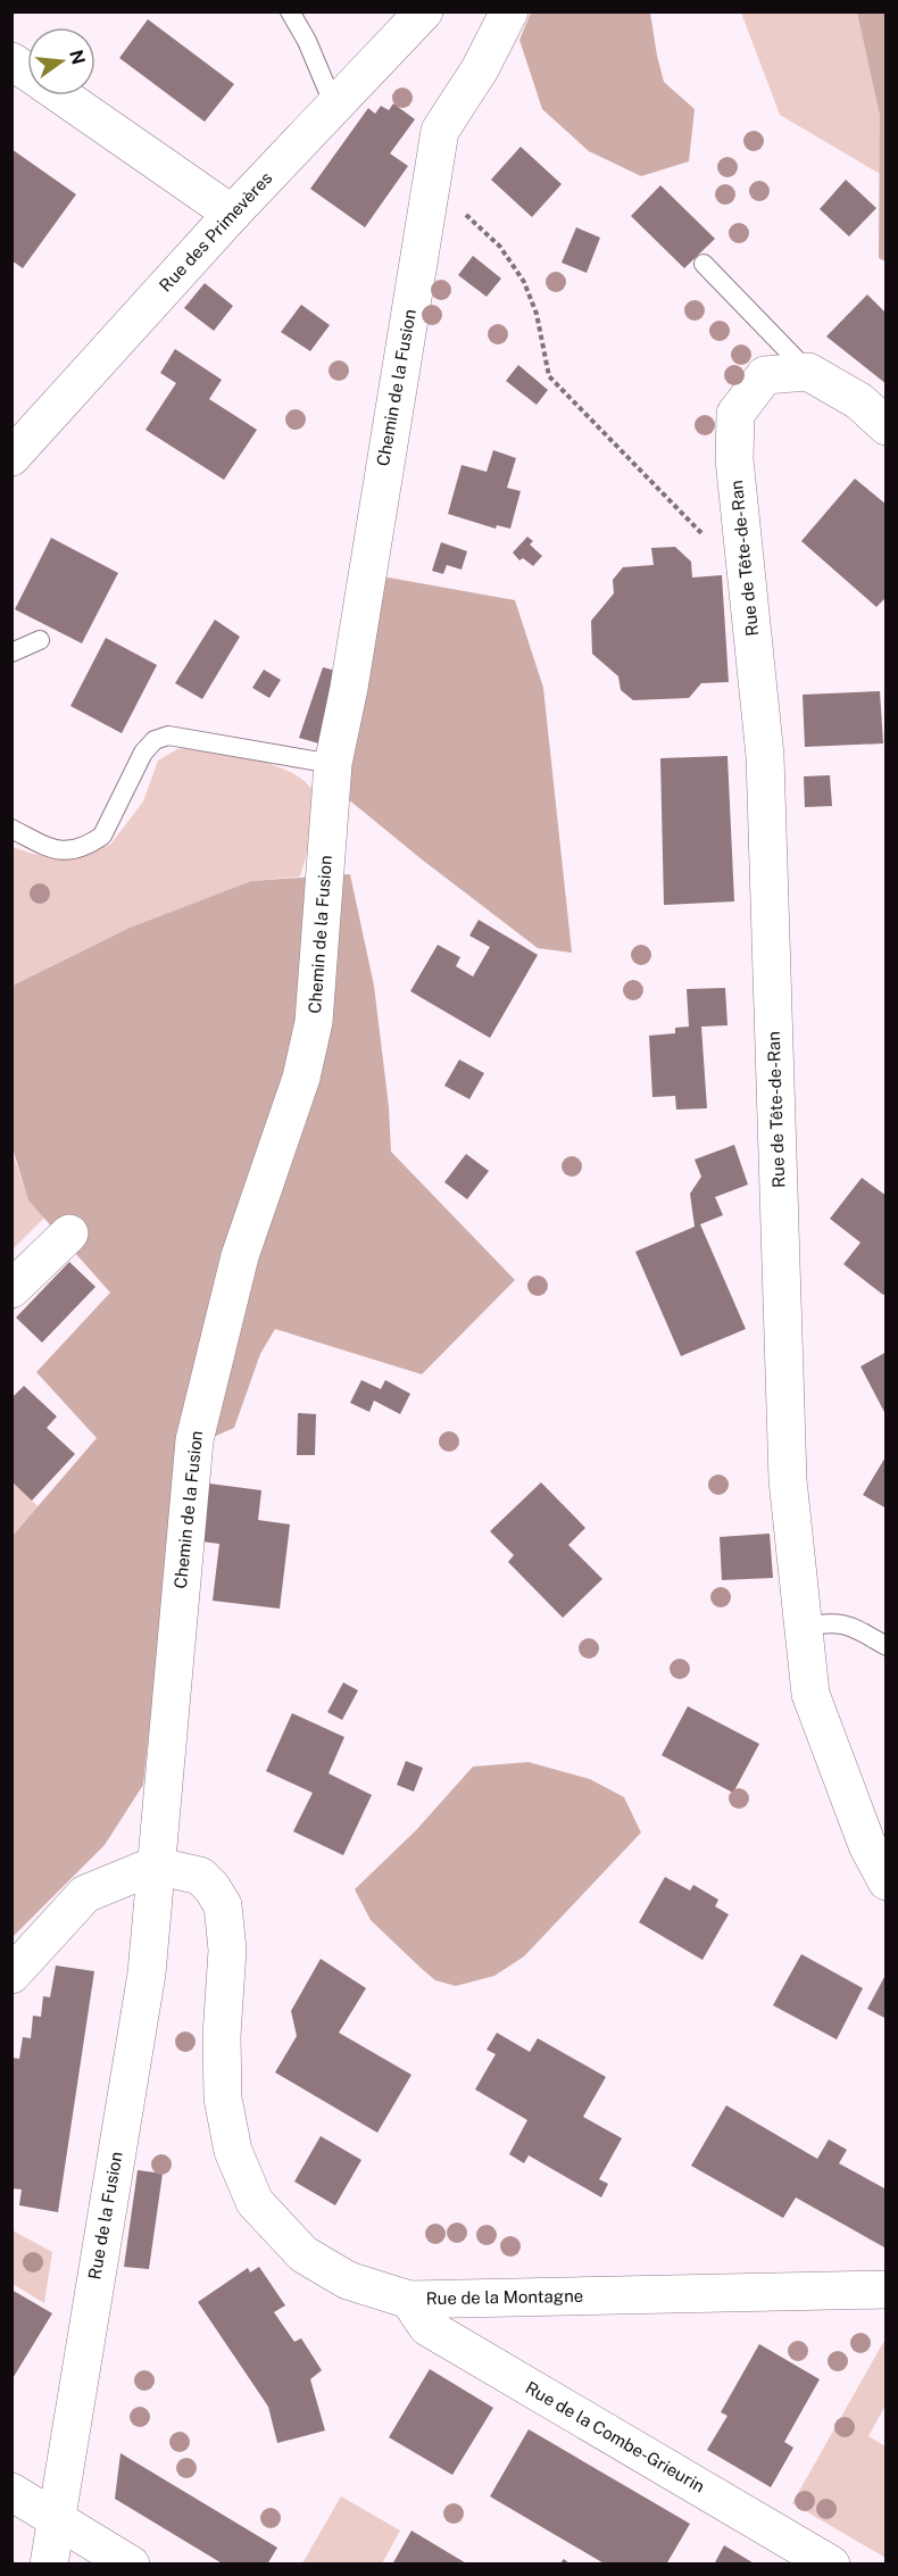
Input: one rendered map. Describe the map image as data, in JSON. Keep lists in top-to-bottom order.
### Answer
{
  "streets": {
    "street": [
      "Rue des Primevères",
      "Chemin de la Fusion",
      "Rue de Tête-de-Ran",
      "Rue de la Fusion",
      "Rue de la Montagne",
      "Rue de la Combe-Grieurin"
    ]
  },
  "crossings": [
    ["Chemin de la Fusion", "Rue de la Fusion"],
    ["Chemin de la Fusion", "Rue de la Montagne"],
    ["Rue de la Fusion", "Rue de la Montagne"],
    ["Rue de la Montagne", "Rue de la Combe-Grieurin"]
  ],
  "north": "right"
}
